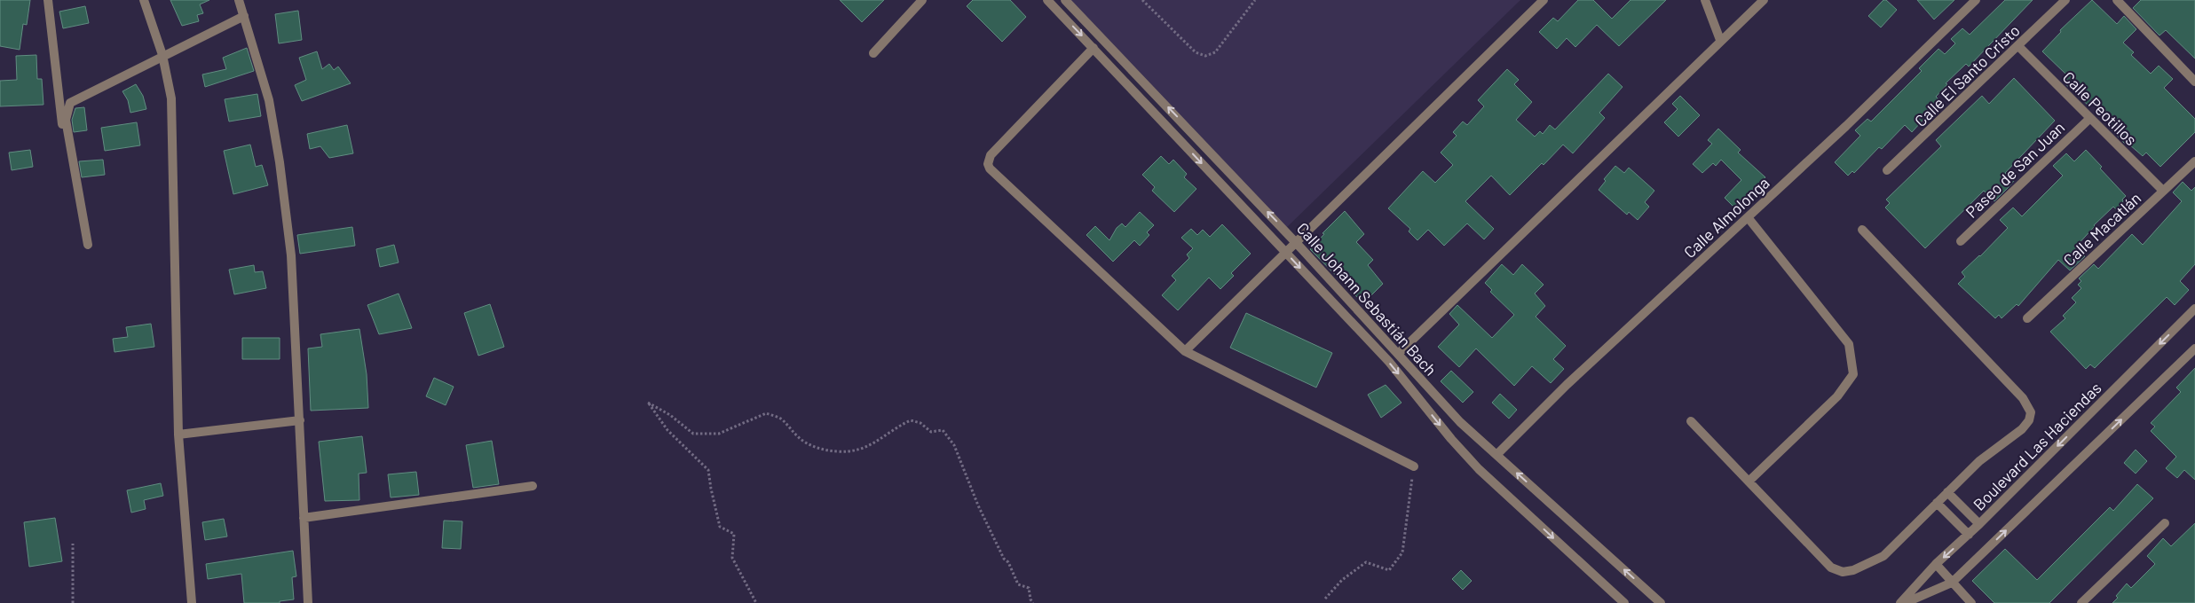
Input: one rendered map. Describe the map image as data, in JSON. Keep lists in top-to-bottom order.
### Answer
{
  "streets": {
    "street": [
      "Calle El Santo Cristo",
      "Calle Peotillos",
      "Paseo de San Juan",
      "Calle Almolonga",
      "Calle Macatlán",
      "Calle Johann Sebastián Bach",
      "Boulevard Las Haciendas"
    ]
  },
  "crossings": [
    ["Calle El Santo Cristo", "Calle Peotillos"],
    ["Calle Peotillos", "Paseo de San Juan"],
    ["Calle Peotillos", "Calle Macatlán"],
    ["Calle Almolonga", "Calle Johann Sebastián Bach"]
  ]
}
